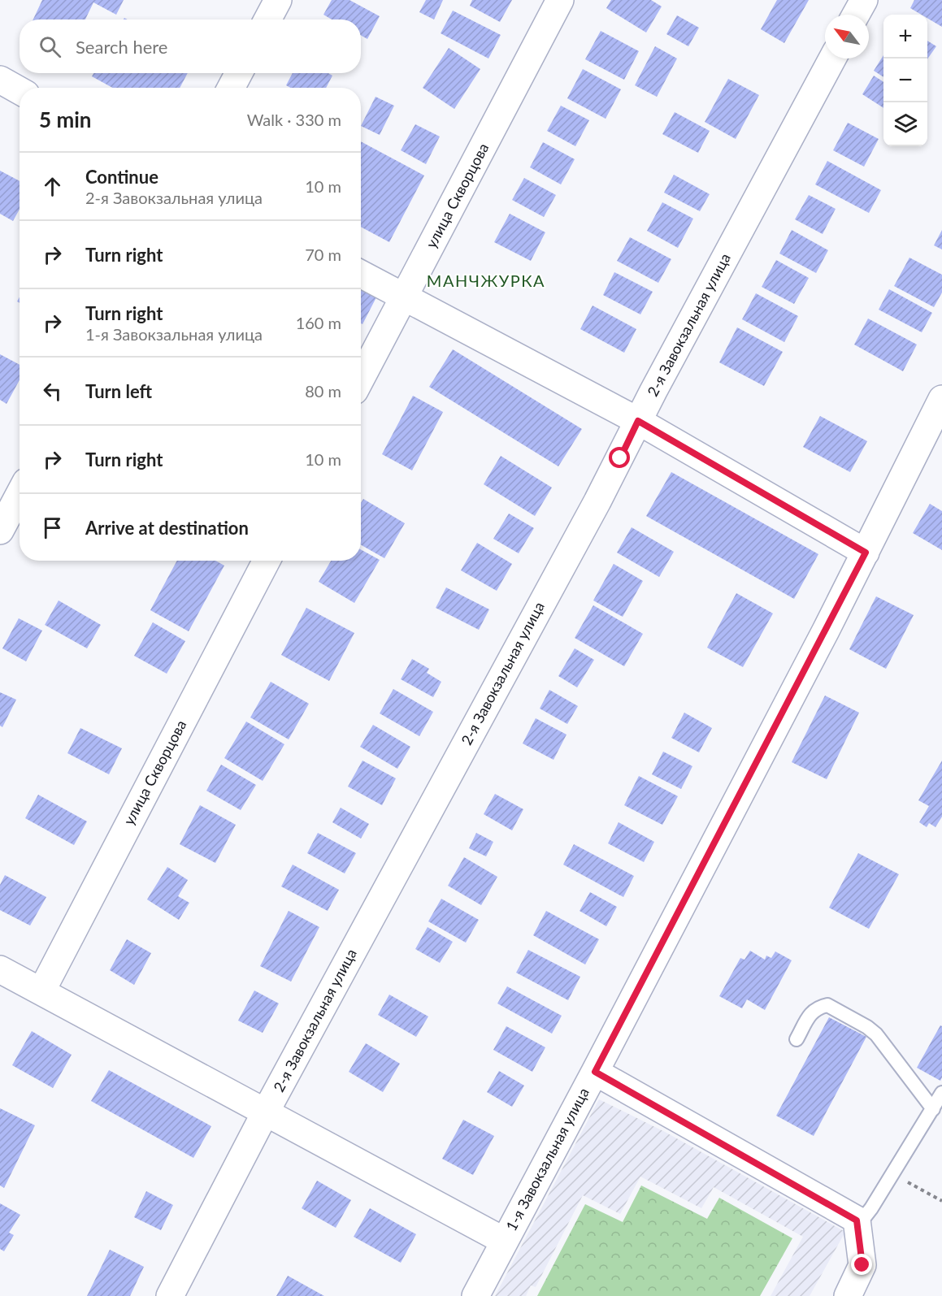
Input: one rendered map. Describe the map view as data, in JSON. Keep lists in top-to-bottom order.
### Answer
{
  "streets": {
    "street": ["улица Скворцова", "2-я Завокзальная улица", "1-я Завокзальная улица"]
  },
  "districts": ["МАНЧЖУРКА"],
  "north": "top left",
  "page": {
    "map_buttons": ["+", "−"],
    "search": "Search here",
    "heading": ["5 min", "Walk · 330 m"],
    "list": [
      ["Continue", "2-я Завокзальная улица", "10 m"],
      ["Turn right", "70 m"],
      ["Turn right", "1-я Завокзальная улица", "160 m"],
      ["Turn left", "80 m"],
      ["Turn right", "10 m"],
      "Arrive at destination"
    ]
  }
}
